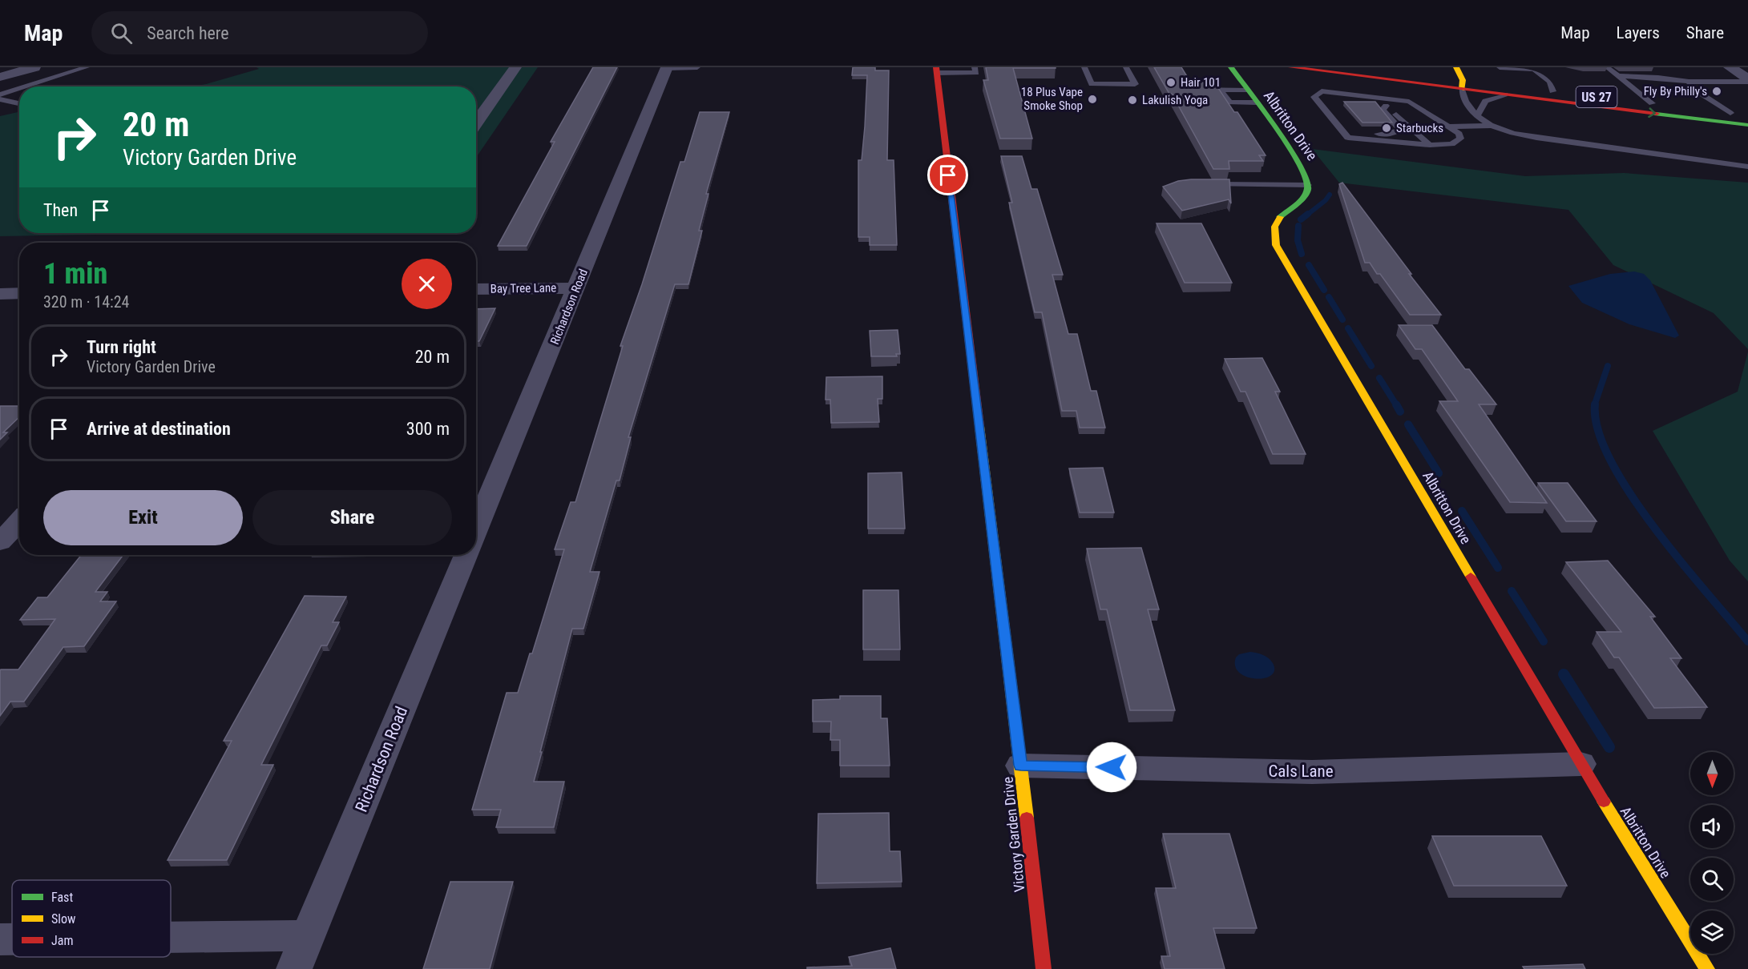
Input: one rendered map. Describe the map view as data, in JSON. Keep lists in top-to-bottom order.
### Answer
{
  "streets": {
    "street": [
      "US 27",
      "Albritton Drive",
      "Bay Tree Lane",
      "Richardson Road",
      "Cals Lane",
      "Victory Garden Drive"
    ]
  },
  "crossings": [
    ["Albritton Drive", "Cals Lane"],
    ["Bay Tree Lane", "Richardson Road"],
    ["Cals Lane", "Victory Garden Drive"]
  ],
  "places": [
    "Hair 101",
    "Fly By Philly's",
    "18 Plus Vape Smoke Shop",
    "Lakulish Yoga",
    "Starbucks"
  ],
  "legend": ["Fast", "Slow", "Jam"],
  "north": "bottom",
  "page": {
    "header": "Map",
    "search": "Search here",
    "nav": ["Map", "Layers", "Share"],
    "turn": ["20 m", "Victory Garden Drive"],
    "then": "Then",
    "heading": ["1 min", "320 m · 14:24"],
    "list": [
      {
        "name": "Turn right",
        "note": "Victory Garden Drive",
        "value": "20 m"
      },
      {
        "name": "Arrive at destination",
        "value": "300 m"
      }
    ],
    "buttons": ["Exit", "Share"]
  }
}
